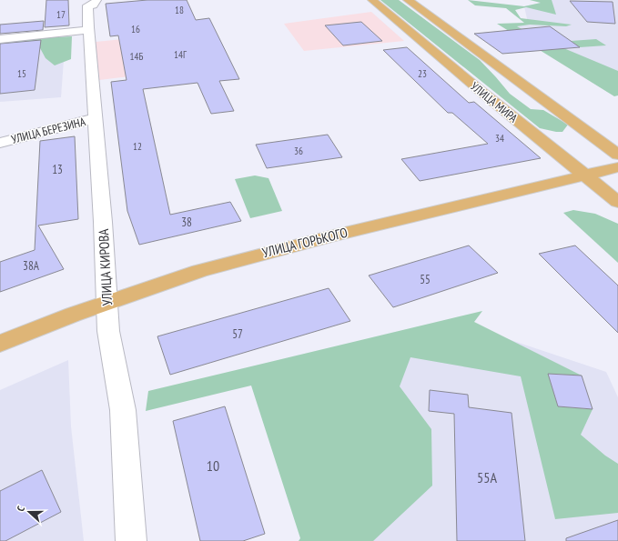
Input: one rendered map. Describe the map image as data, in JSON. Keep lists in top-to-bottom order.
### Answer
{
  "streets": {
    "main road": ["УЛИЦА МИРА", "УЛИЦА ГОРЬКОГО"],
    "street": ["УЛИЦА БЕРЕЗИНА", "УЛИЦА КИРОВА"]
  },
  "crossings": [
    ["УЛИЦА МИРА", "УЛИЦА ГОРЬКОГО"],
    ["УЛИЦА БЕРЕЗИНА", "УЛИЦА КИРОВА"],
    ["УЛИЦА ГОРЬКОГО", "УЛИЦА КИРОВА"]
  ],
  "house_numbers": [
    "18",
    "17",
    "16",
    "14Г",
    "14Б",
    "15",
    "23",
    "34",
    "12",
    "36",
    "13",
    "38",
    "38А",
    "55",
    "57",
    "10",
    "55А"
  ],
  "north": "left"
}
